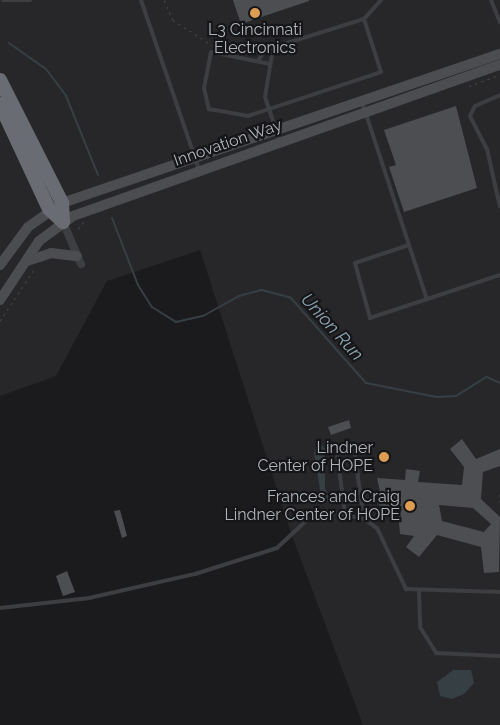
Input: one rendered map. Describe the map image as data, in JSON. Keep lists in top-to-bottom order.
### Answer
{
  "streets": {
    "main road": ["Innovation Way"]
  },
  "water": ["Union Run"],
  "places": ["L3 Cincinnati Electronics", "Lindner Center of HOPE", "Frances and Craig Lindner Center of HOPE"]
}
